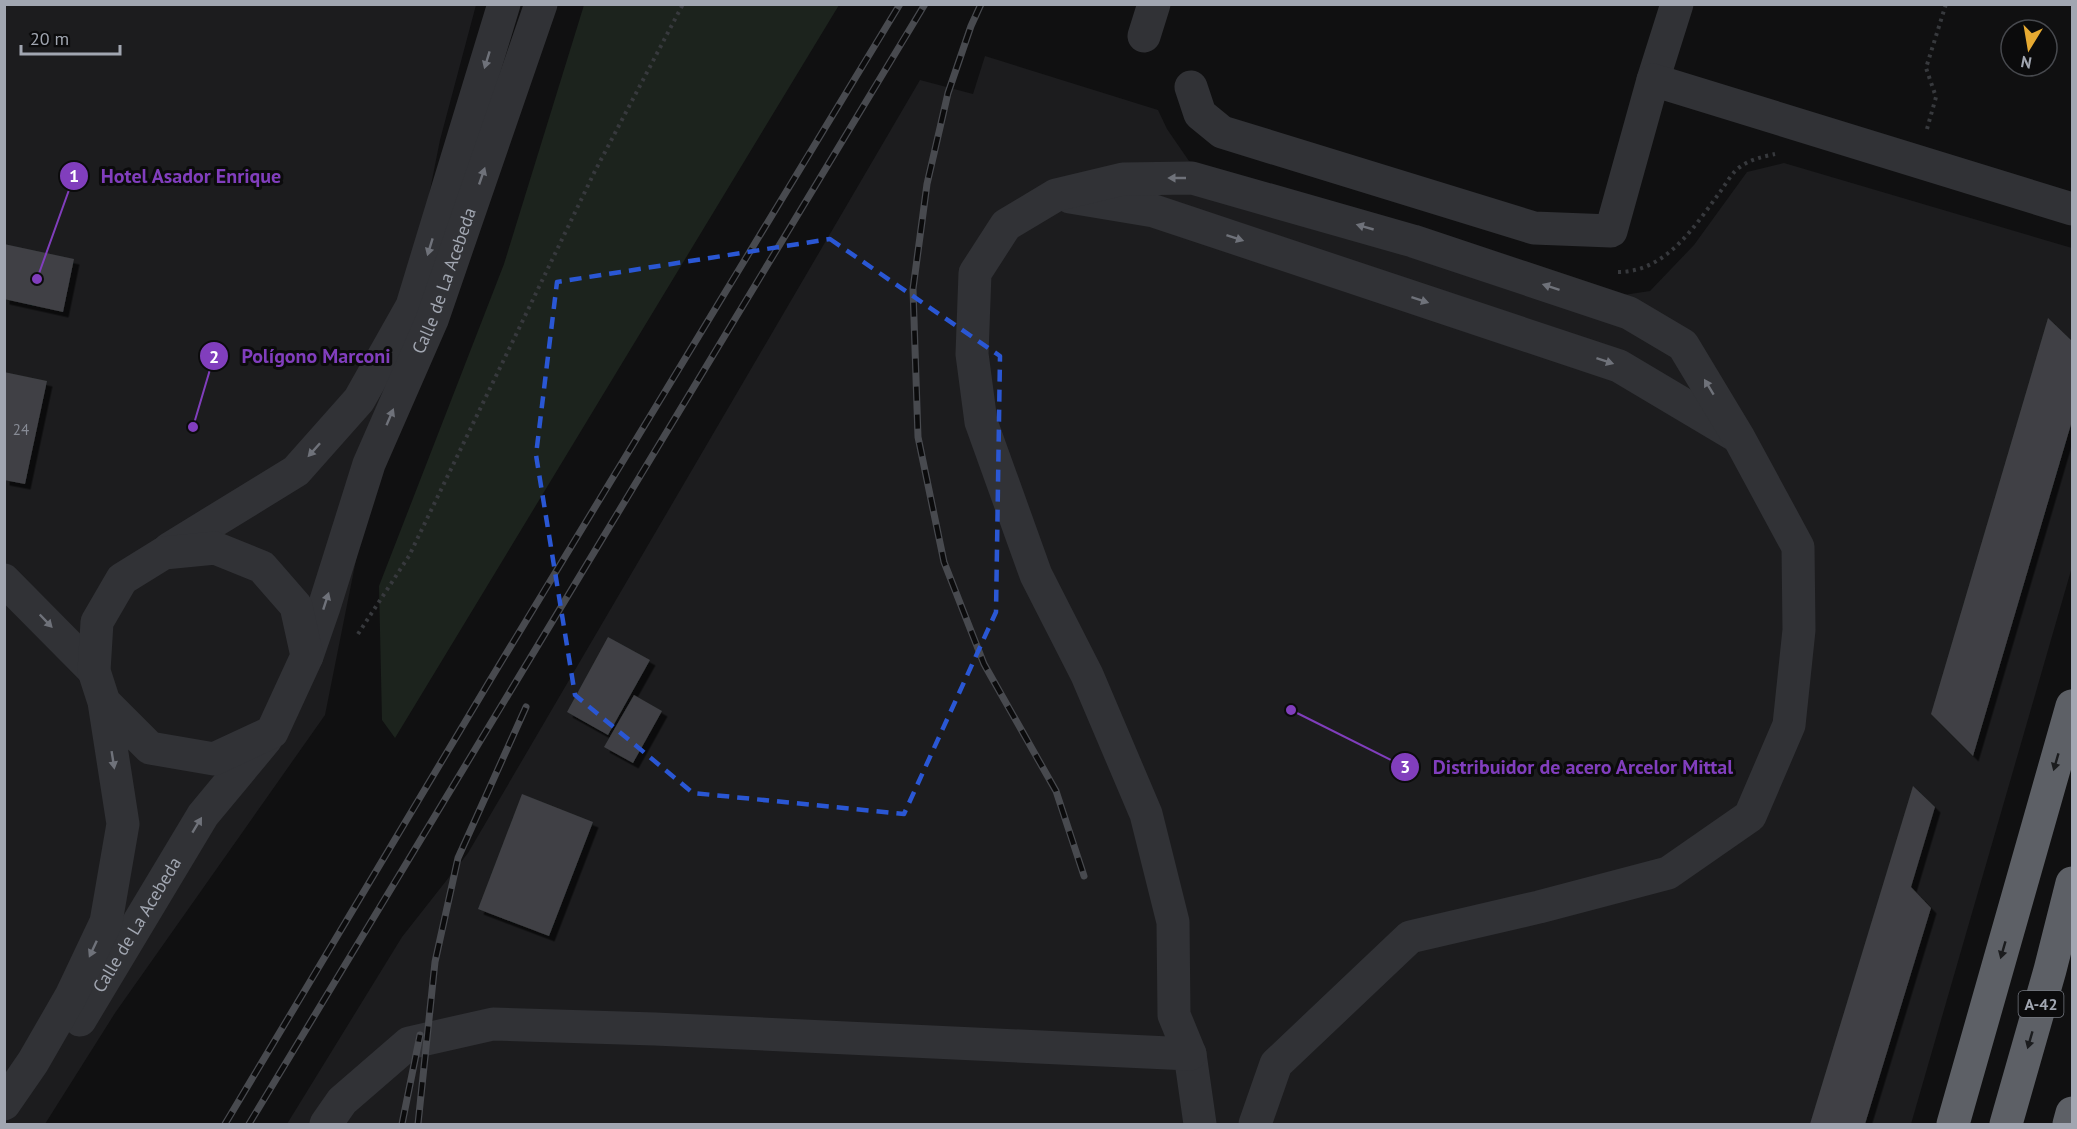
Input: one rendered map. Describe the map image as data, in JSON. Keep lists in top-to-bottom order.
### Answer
{
  "streets": {
    "highway": ["A-42"],
    "street": ["Calle de La Acebeda"]
  },
  "places": ["Hotel Asador Enrique", "Polígono Marconi", "Distribuidor de acero Arcelor Mittal"],
  "house_numbers": ["24"],
  "scale_bar": "20 m",
  "north": "bottom"
}
